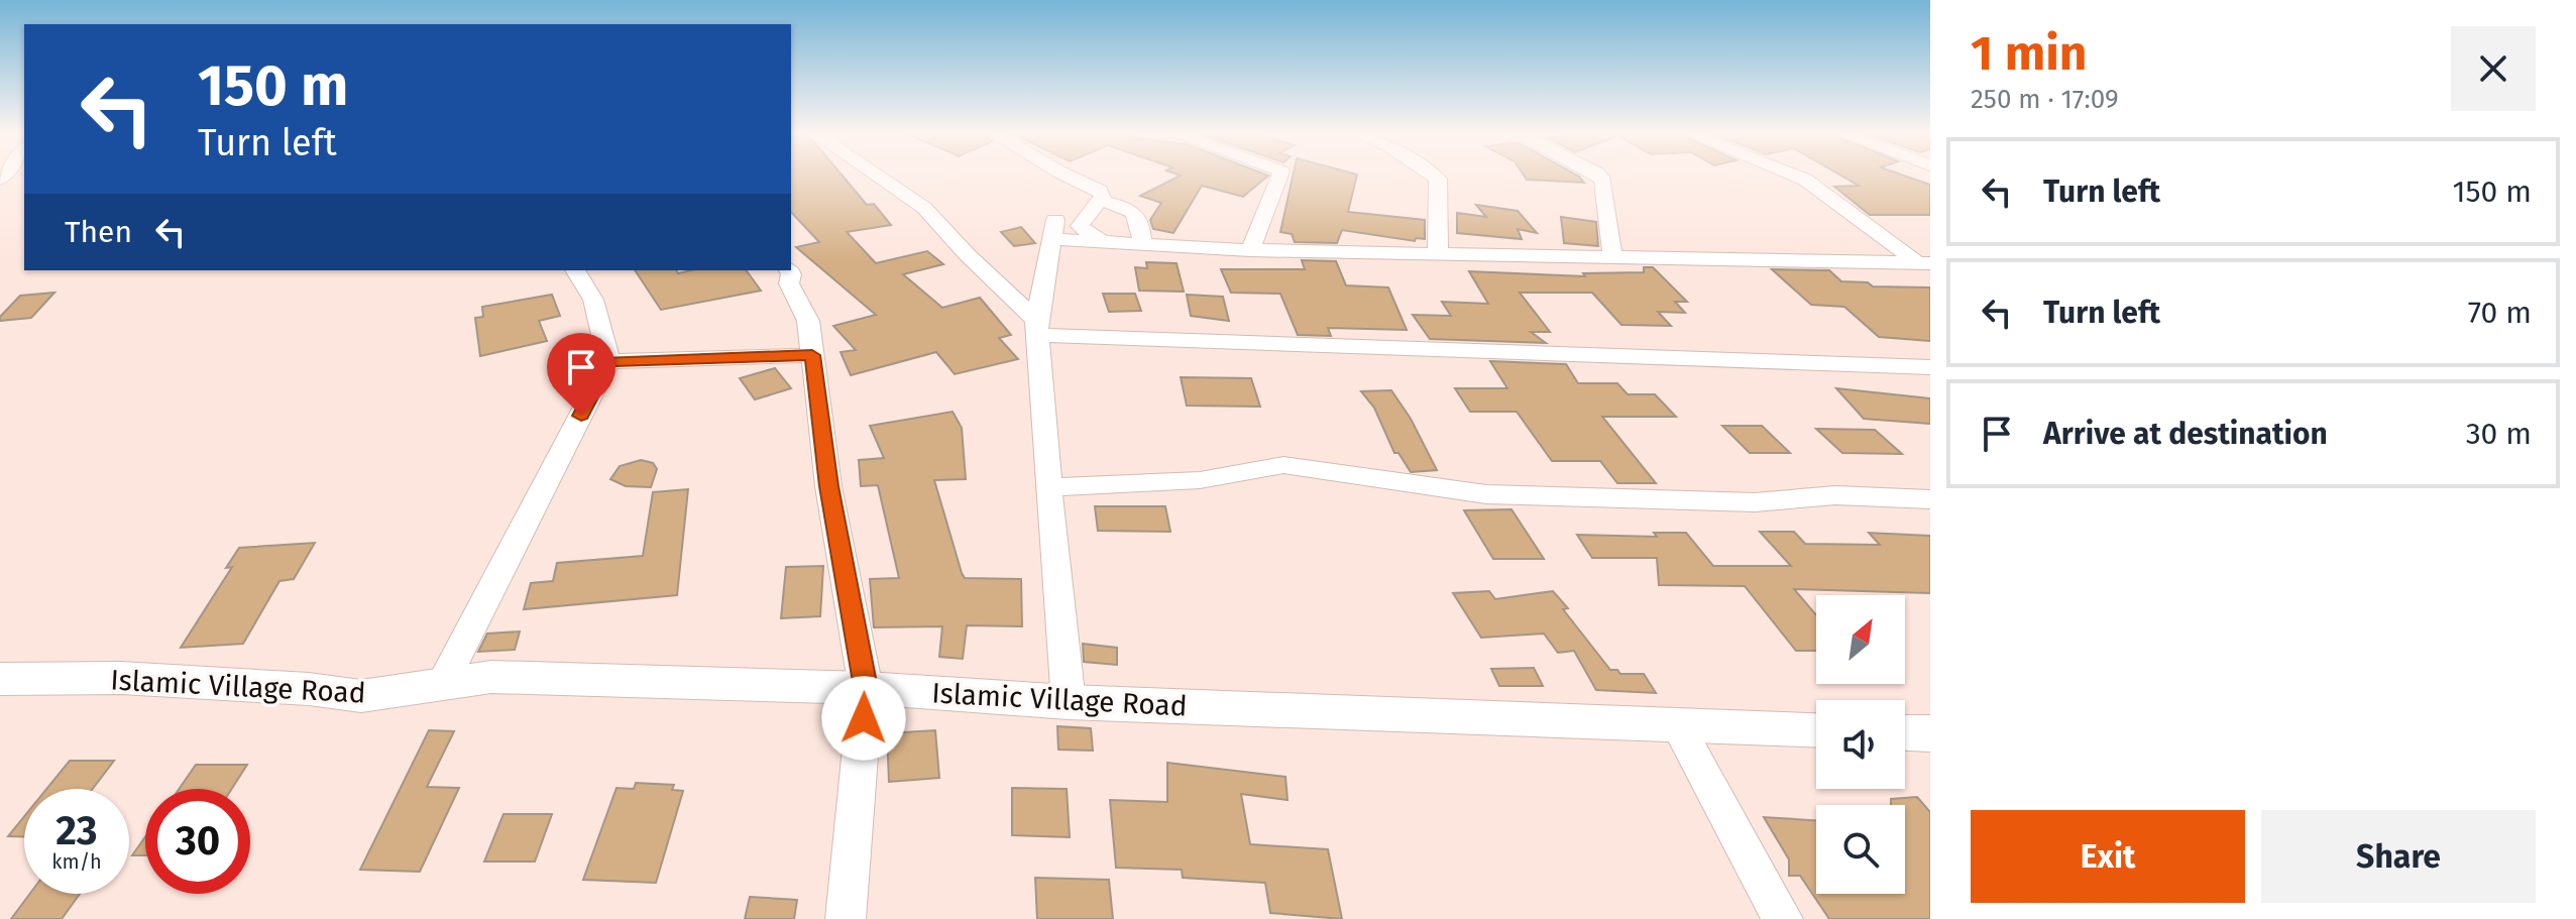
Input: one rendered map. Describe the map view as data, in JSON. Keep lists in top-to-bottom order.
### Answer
{
  "streets": {
    "street": ["Islamic Village Road"]
  },
  "north": "top right",
  "page": {
    "heading": ["1 min", "250 m · 17:09"],
    "turn": ["150 m", "Turn left"],
    "list": [
      {
        "name": "Turn left",
        "value": "150 m"
      },
      {
        "name": "Turn left",
        "value": "70 m"
      },
      {
        "name": "Arrive at destination",
        "value": "30 m"
      }
    ],
    "then": "Then",
    "speed": "23 km/h",
    "limit": "30",
    "buttons": ["Exit", "Share"]
  }
}
